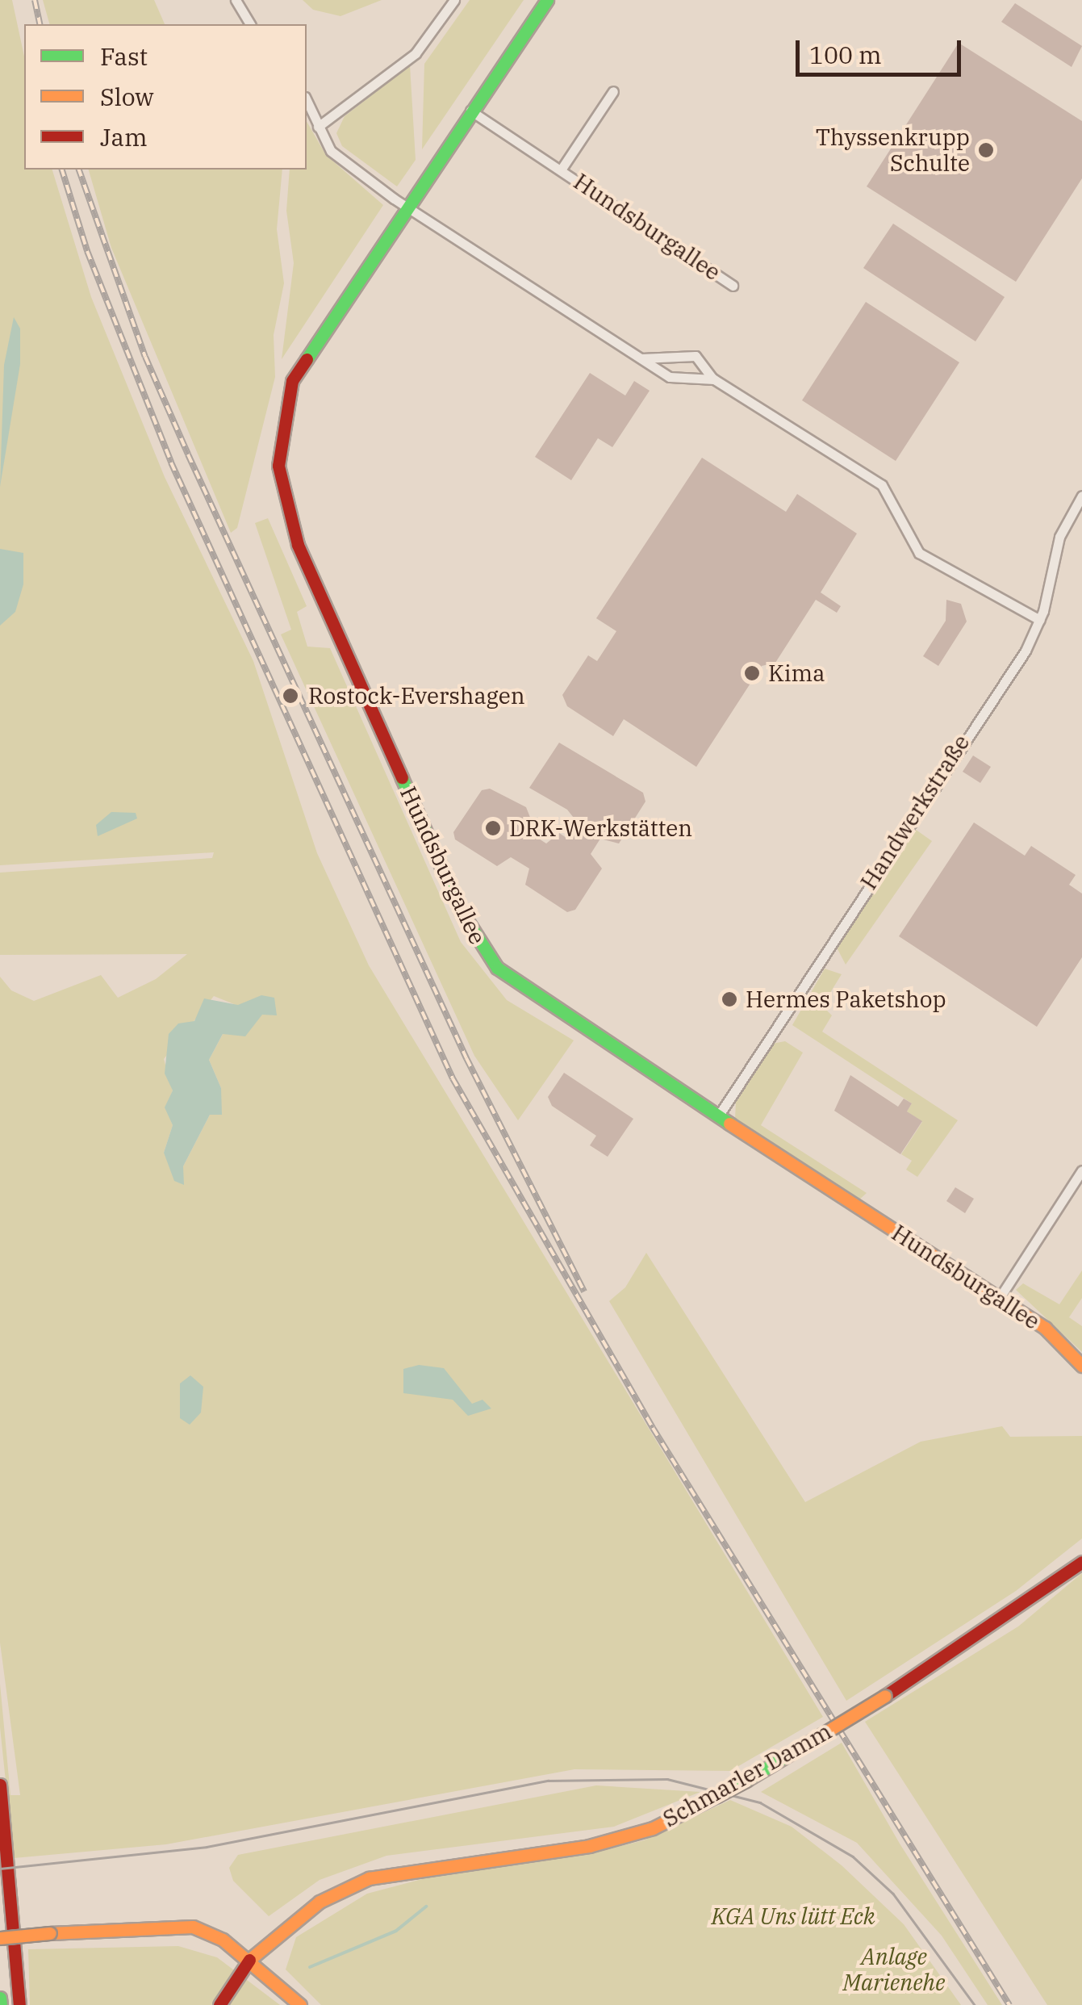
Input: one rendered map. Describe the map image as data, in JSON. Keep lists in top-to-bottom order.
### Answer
{
  "streets": {
    "main road": ["Hundsburgallee", "Schmarler Damm"],
    "street": ["Handwerkstraße"]
  },
  "crossings": [
    ["Hundsburgallee", "Handwerkstraße"]
  ],
  "parks": ["KGA Uns lütt Eck", "Anlage Marienehe"],
  "places": [
    "Thyssenkrupp Schulte",
    "Kima",
    "Rostock-Evershagen",
    "DRK-Werkstätten",
    "Hermes Paketshop"
  ],
  "legend": ["Fast", "Slow", "Jam"],
  "scale_bar": "100 m"
}
